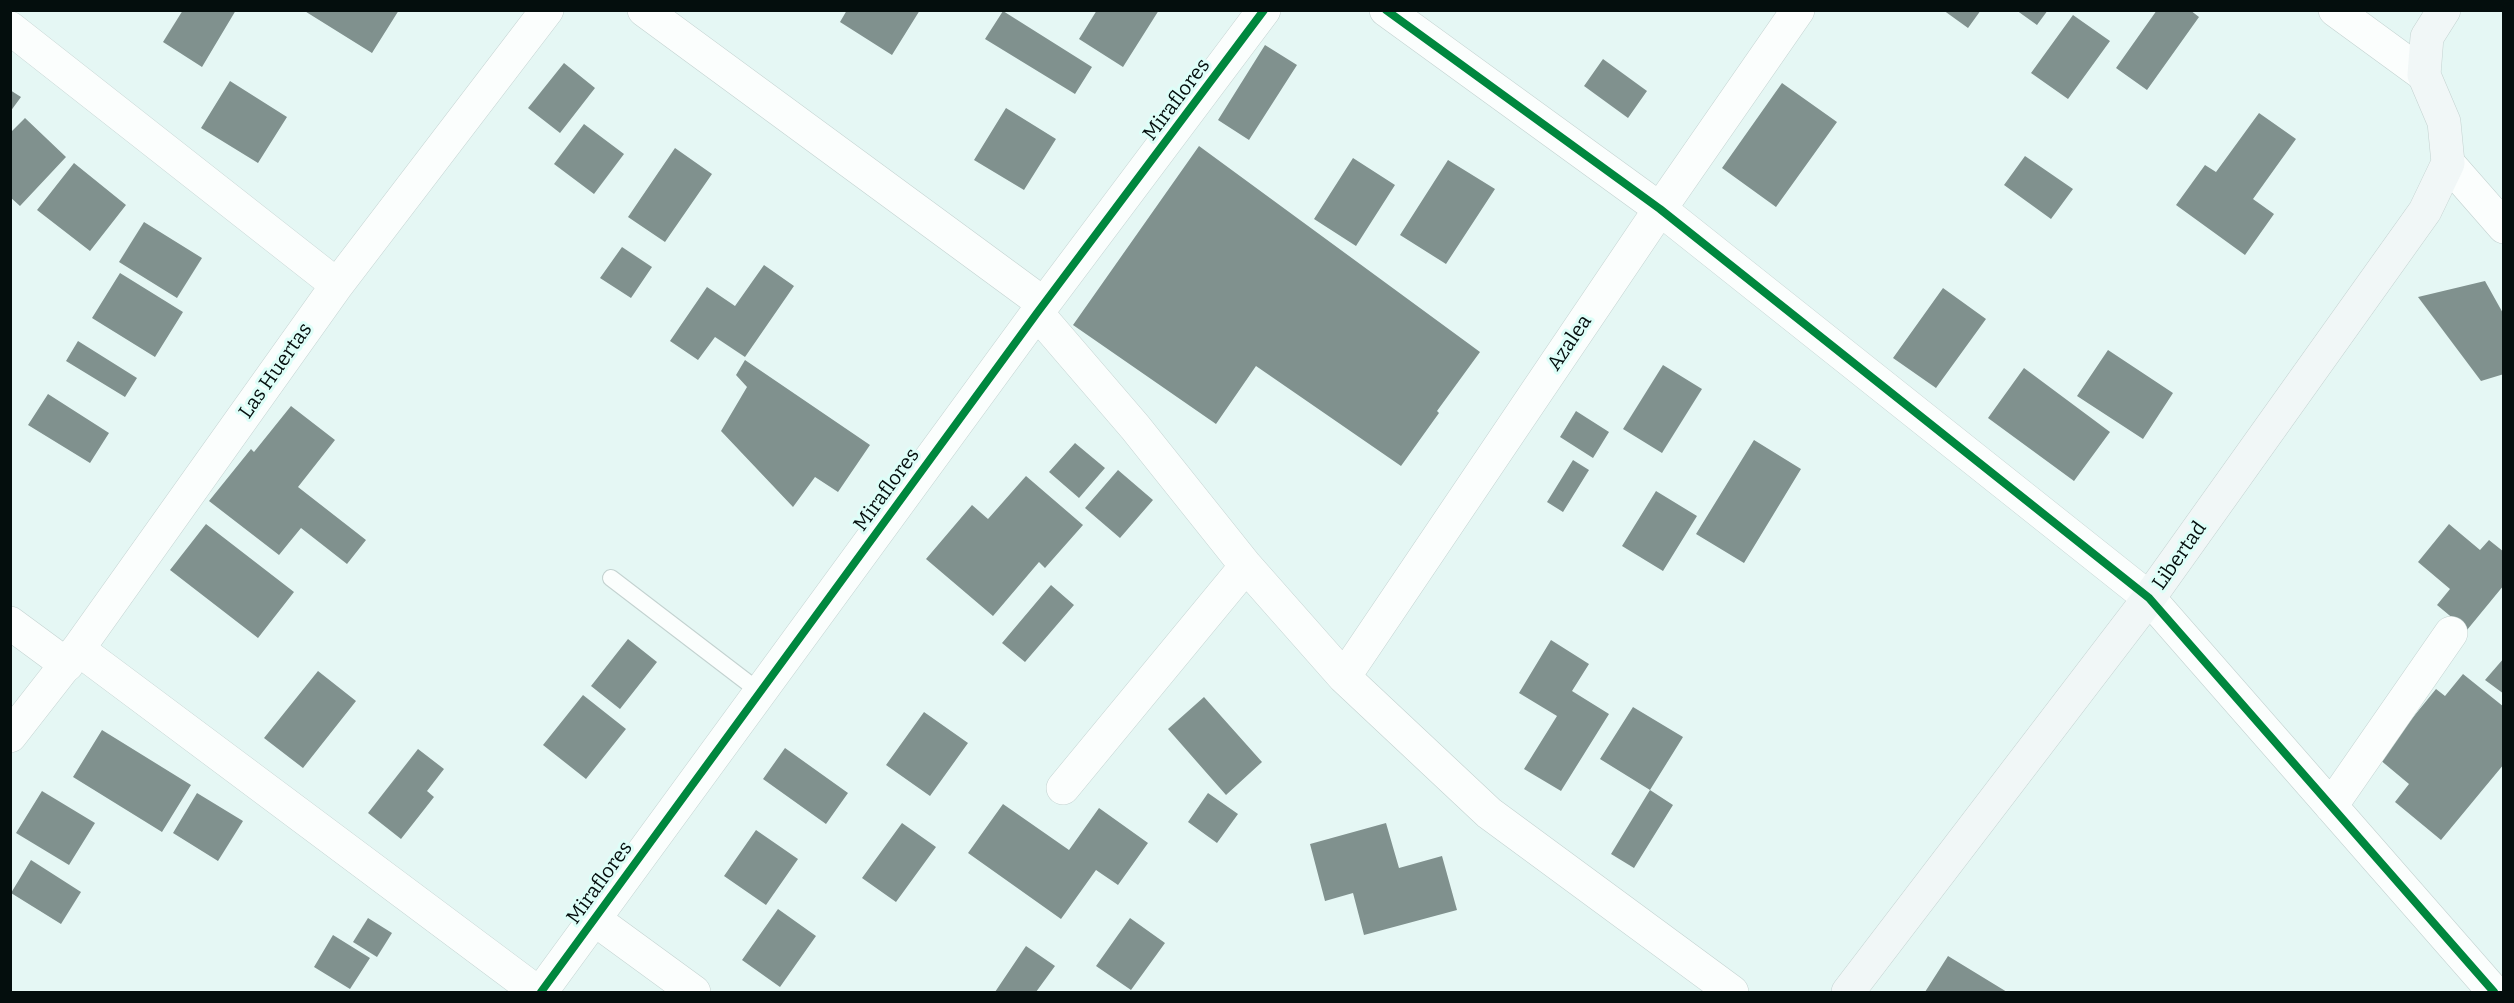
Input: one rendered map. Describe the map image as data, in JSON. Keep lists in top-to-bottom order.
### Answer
{
  "streets": {
    "main road": ["Libertad"],
    "street": ["Miraflores", "Azalea", "Las Huertas"]
  }
}
